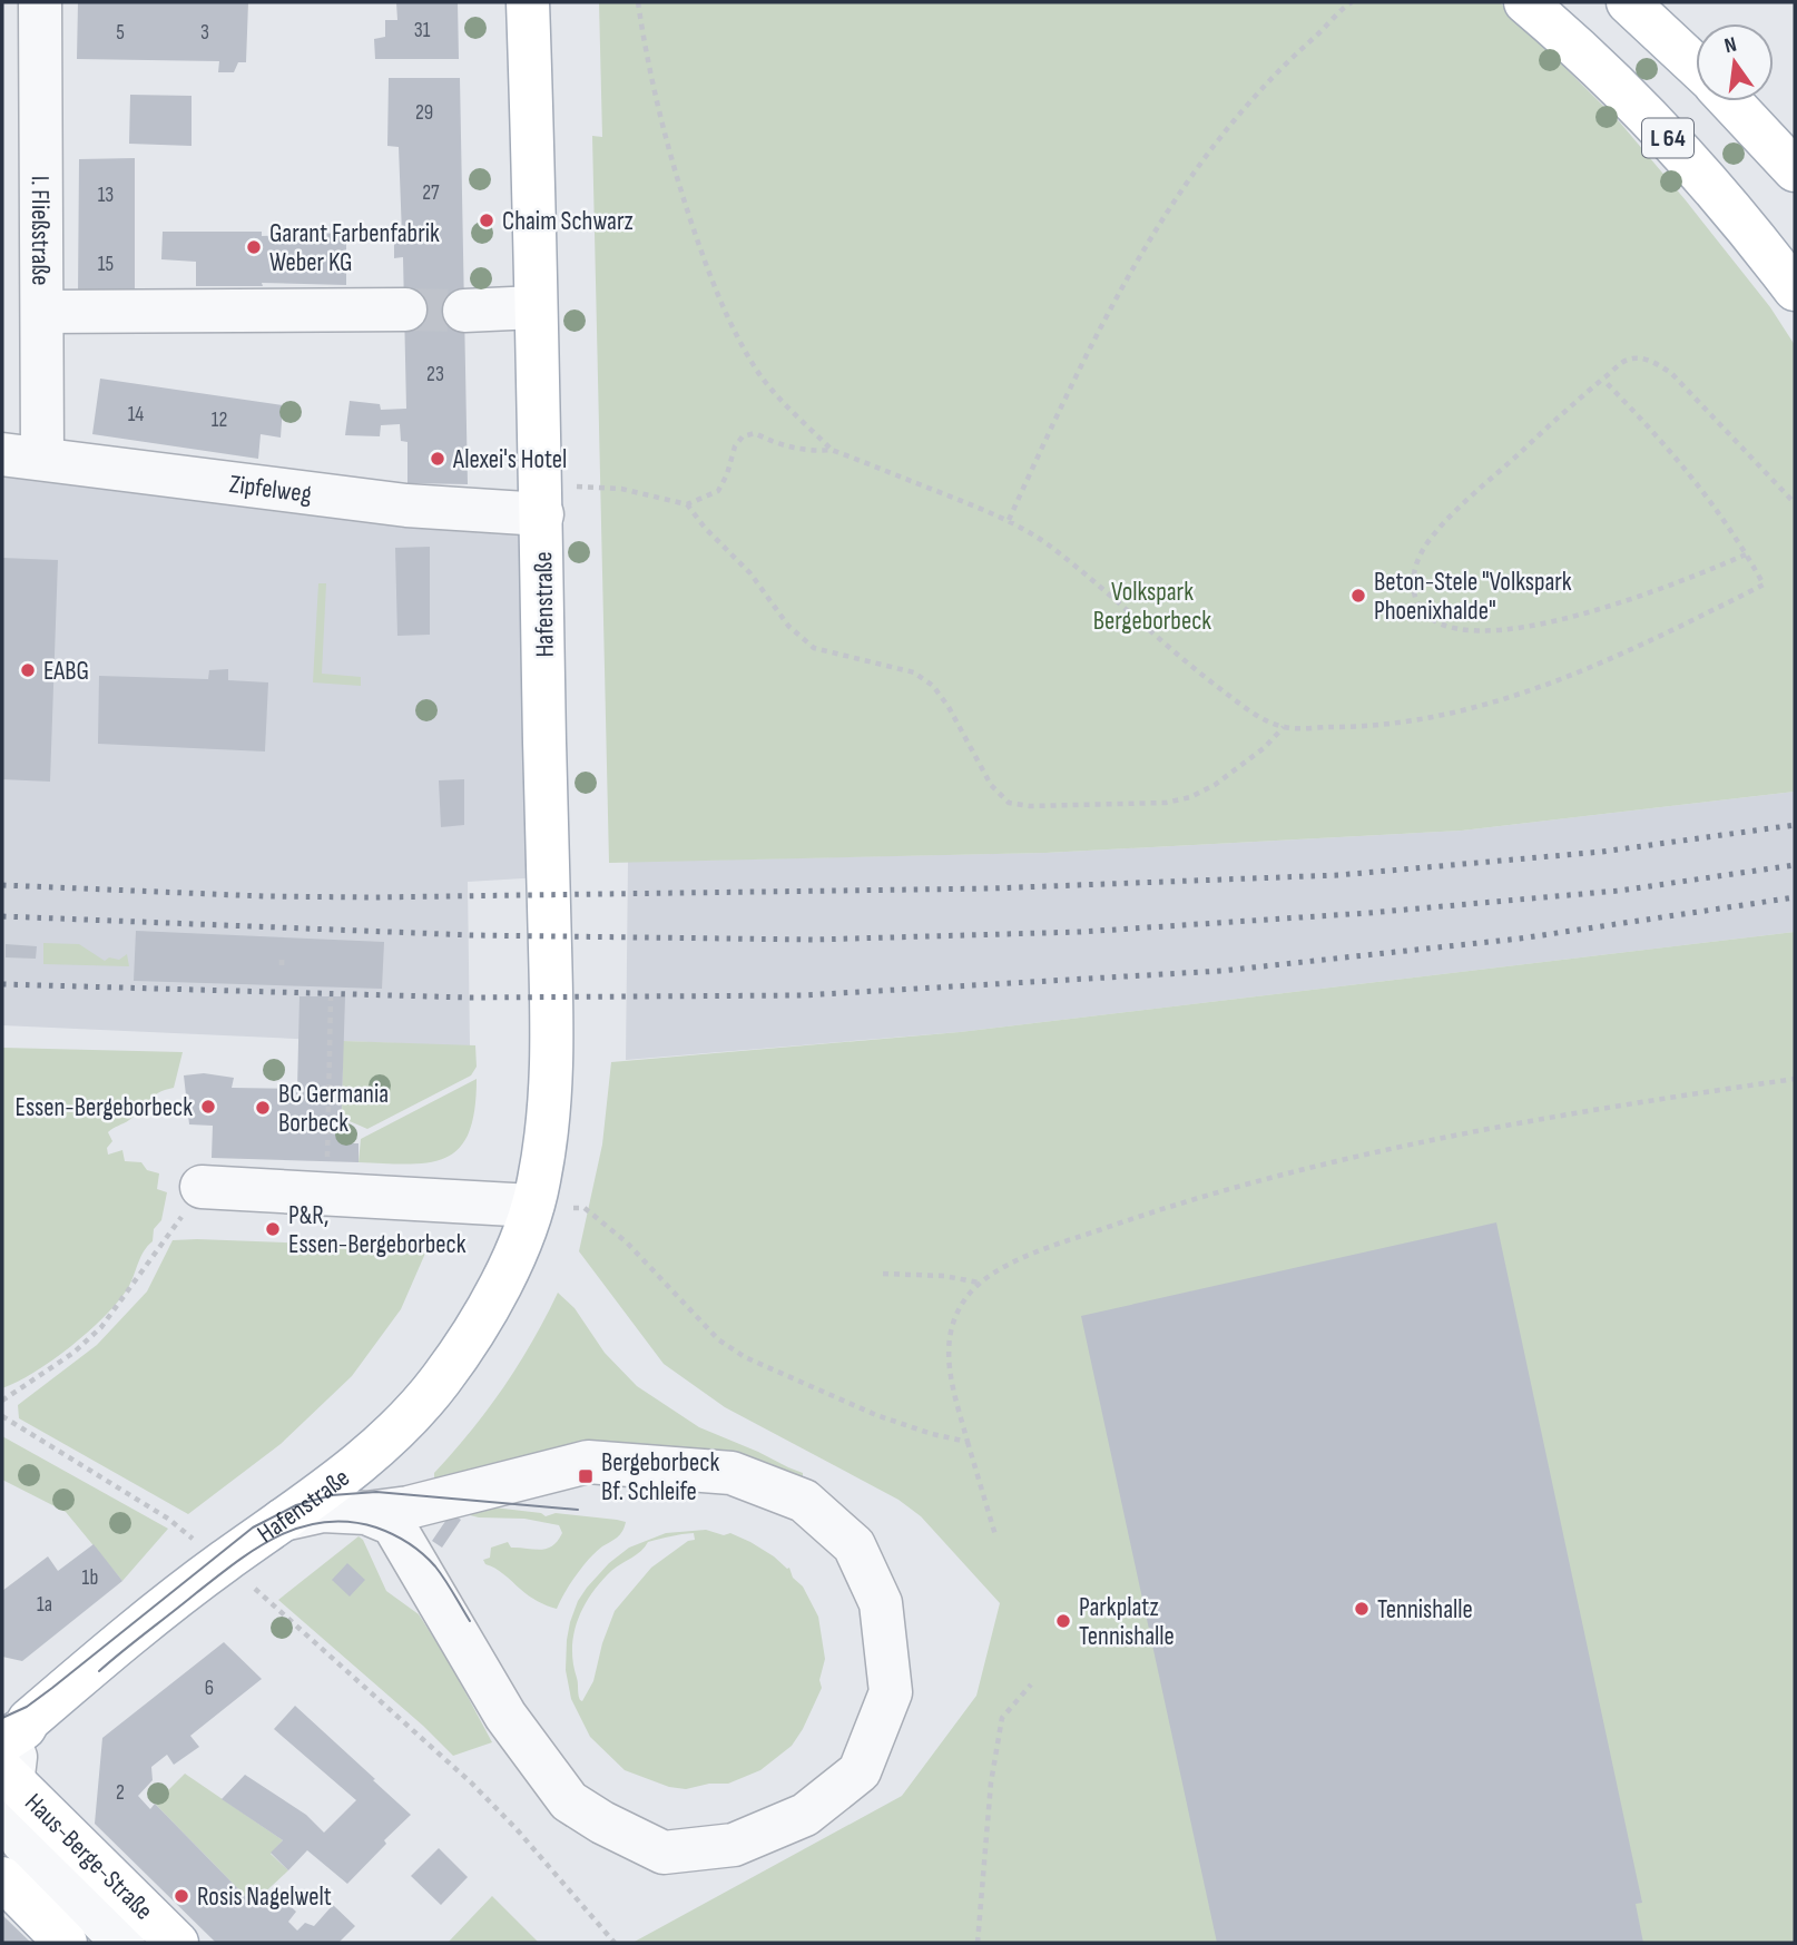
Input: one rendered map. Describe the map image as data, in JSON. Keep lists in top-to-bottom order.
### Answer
{
  "streets": {
    "main road": ["L 64", "Hafenstraße", "Haus-Berge-Straße"],
    "street": ["I. Fließstraße", "Zipfelweg"]
  },
  "crossings": [
    ["I. Fließstraße", "Zipfelweg"],
    ["Zipfelweg", "Hafenstraße"],
    ["Hafenstraße", "Haus-Berge-Straße"]
  ],
  "parks": ["Volkspark Bergeborbeck"],
  "places": {
    "other": [
      "Chaim Schwarz",
      "Garant Farbenfabrik Weber KG",
      "Alexei's Hotel",
      "Beton-Stele \"Volkspark Phoenixhalde\"",
      "EABG",
      "Essen-Bergeborbeck",
      "BC Germania Borbeck",
      "P&R, Essen-Bergeborbeck",
      "Tennishalle",
      "Parkplatz Tennishalle",
      "Rosis Nagelwelt"
    ],
    "transit": ["Bergeborbeck Bf. Schleife"]
  },
  "house_numbers": [
    "31",
    "5",
    "3",
    "29",
    "27",
    "13",
    "15",
    "23",
    "14",
    "12",
    "1b",
    "1a",
    "6",
    "2"
  ],
  "north": "top"
}
